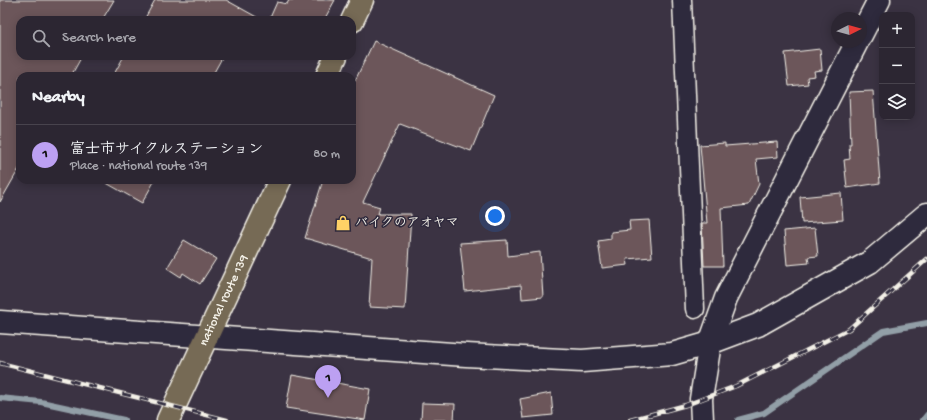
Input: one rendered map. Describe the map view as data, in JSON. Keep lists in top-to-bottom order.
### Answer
{
  "streets": {
    "highway": ["national route 139"]
  },
  "places": {
    "shop": ["バイクのアオヤマ"]
  },
  "north": "right",
  "page": {
    "map_buttons": ["+", "−"],
    "search": "Search here",
    "heading": "Nearby",
    "list": [
      {
        "mark": "1",
        "name": "富士市サイクルステーション",
        "note": "Place · national route 139",
        "value": "80 m"
      }
    ],
    "pins": "1"
  }
}
